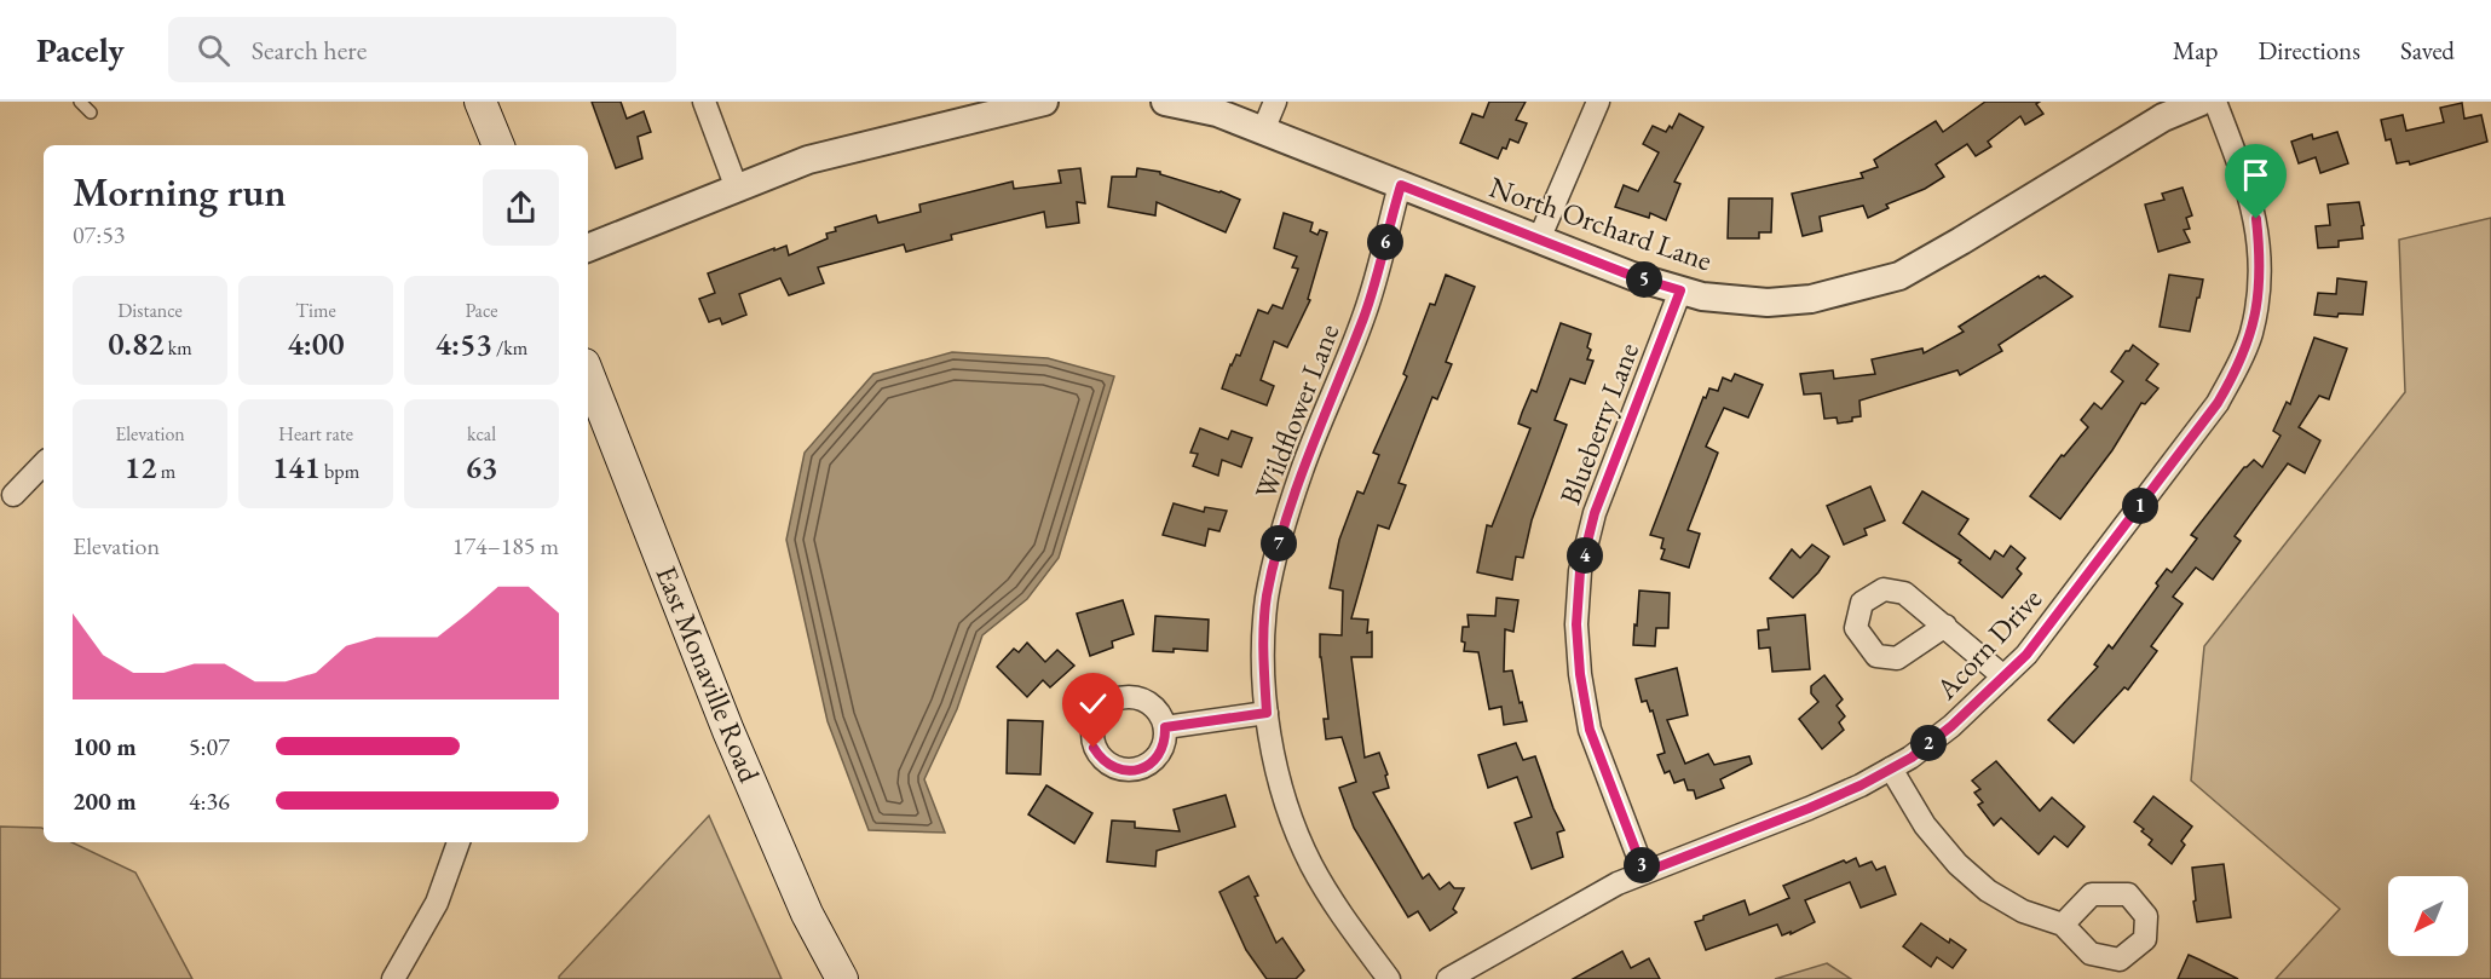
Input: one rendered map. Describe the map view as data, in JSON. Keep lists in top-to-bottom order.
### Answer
{
  "streets": {
    "main road": ["East Monaville Road"],
    "street": [
      "North Orchard Lane",
      "Wildflower Lane",
      "Blueberry Lane",
      "Acorn Drive"
    ]
  },
  "crossings": [
    ["North Orchard Lane", "Wildflower Lane"],
    ["North Orchard Lane", "Blueberry Lane"],
    ["Blueberry Lane", "Acorn Drive"]
  ],
  "north": "bottom left",
  "page": {
    "header": "Pacely",
    "search": "Search here",
    "nav": ["Map", "Directions", "Saved"],
    "heading": ["Morning run", "07:53"],
    "pins": [
      "6",
      "5",
      "1",
      "7",
      "4",
      "2",
      "3"
    ],
    "stats": [
      ["Distance", "0.82 km"],
      ["Time", "4:00"],
      ["Pace", "4:53 /km"],
      ["Elevation", "12 m"],
      ["Heart rate", "141 bpm"],
      ["kcal", "63"]
    ],
    "chart": ["Elevation", "174–185 m"],
    "list": [
      {
        "name": "100 m",
        "note": "5:07"
      },
      {
        "name": "200 m",
        "note": "4:36"
      }
    ]
  }
}
